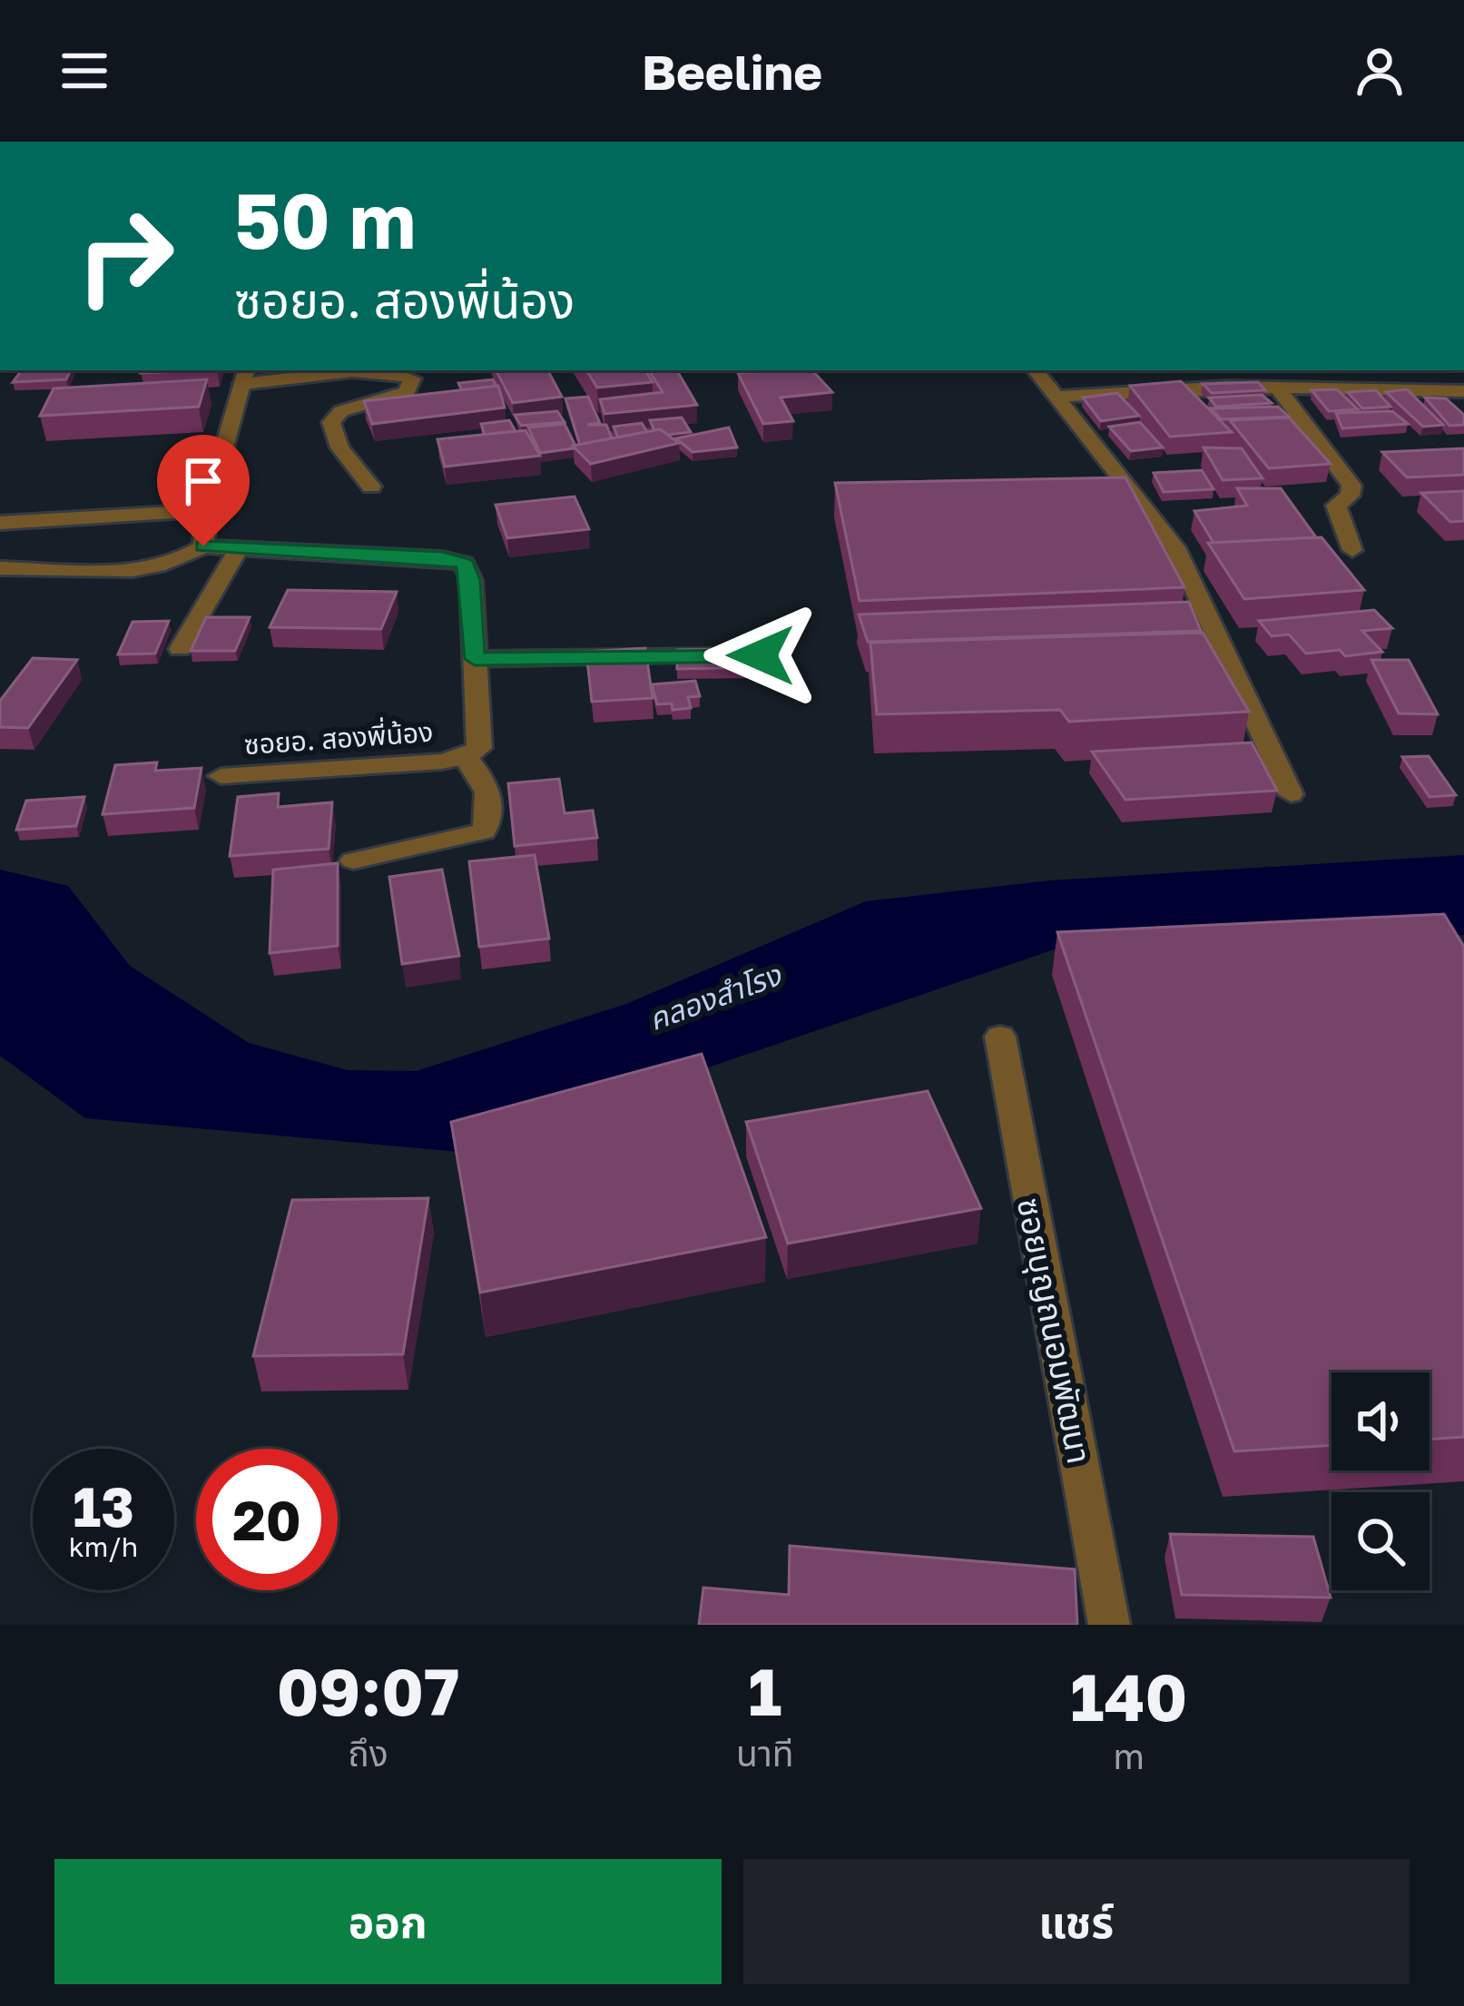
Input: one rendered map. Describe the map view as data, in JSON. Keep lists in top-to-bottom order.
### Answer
{
  "streets": {
    "street": ["ซอยอ. สองพี่น้อง", "ซอยบุญถนอมพัฒนา"]
  },
  "water": ["คลองสำโรง"],
  "page": {
    "header": "Beeline",
    "turn": ["50 m", "ซอยอ. สองพี่น้อง"],
    "speed": "13 km/h",
    "limit": "20",
    "eta": [
      "09:07",
      "ถึง",
      "1",
      "นาที",
      "140",
      "m"
    ],
    "buttons": ["ออก", "แชร์"]
  }
}
